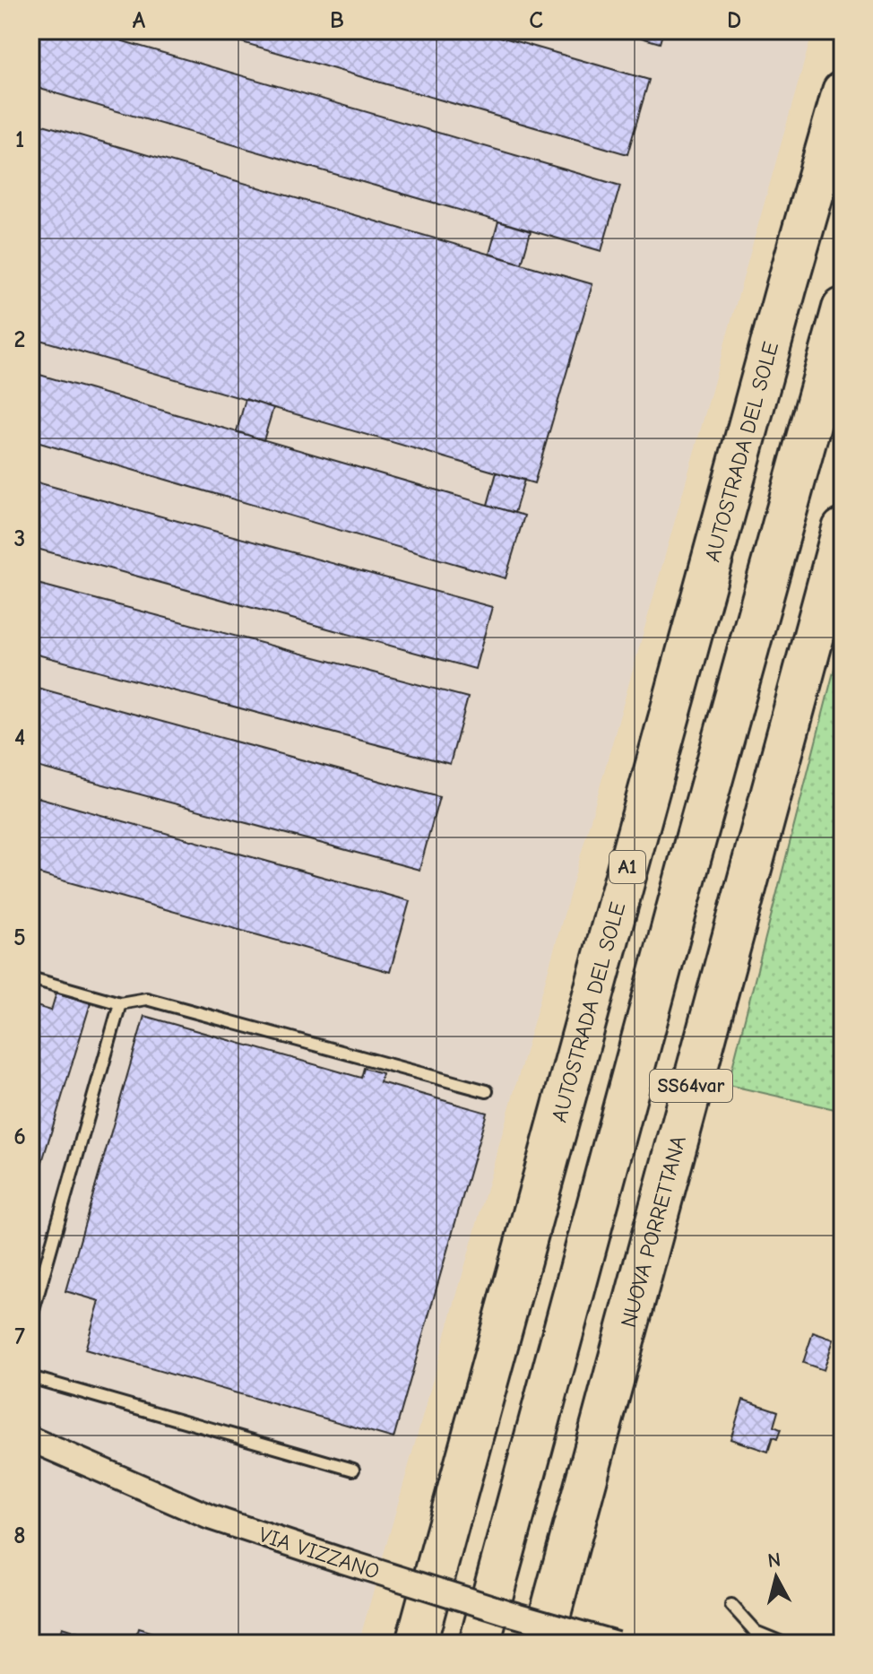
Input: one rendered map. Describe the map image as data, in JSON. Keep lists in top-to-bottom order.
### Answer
{
  "streets": {
    "highway": [
      "AUTOSTRADA DEL SOLE",
      "A1",
      "SS64var",
      "NUOVA PORRETTANA"
    ],
    "street": ["VIA VIZZANO"]
  },
  "north": "top",
  "grid": {
    "columns": [
      "A",
      "B",
      "C",
      "D"
    ],
    "rows": [
      "1",
      "2",
      "3",
      "4",
      "5",
      "6",
      "7",
      "8"
    ]
  }
}
